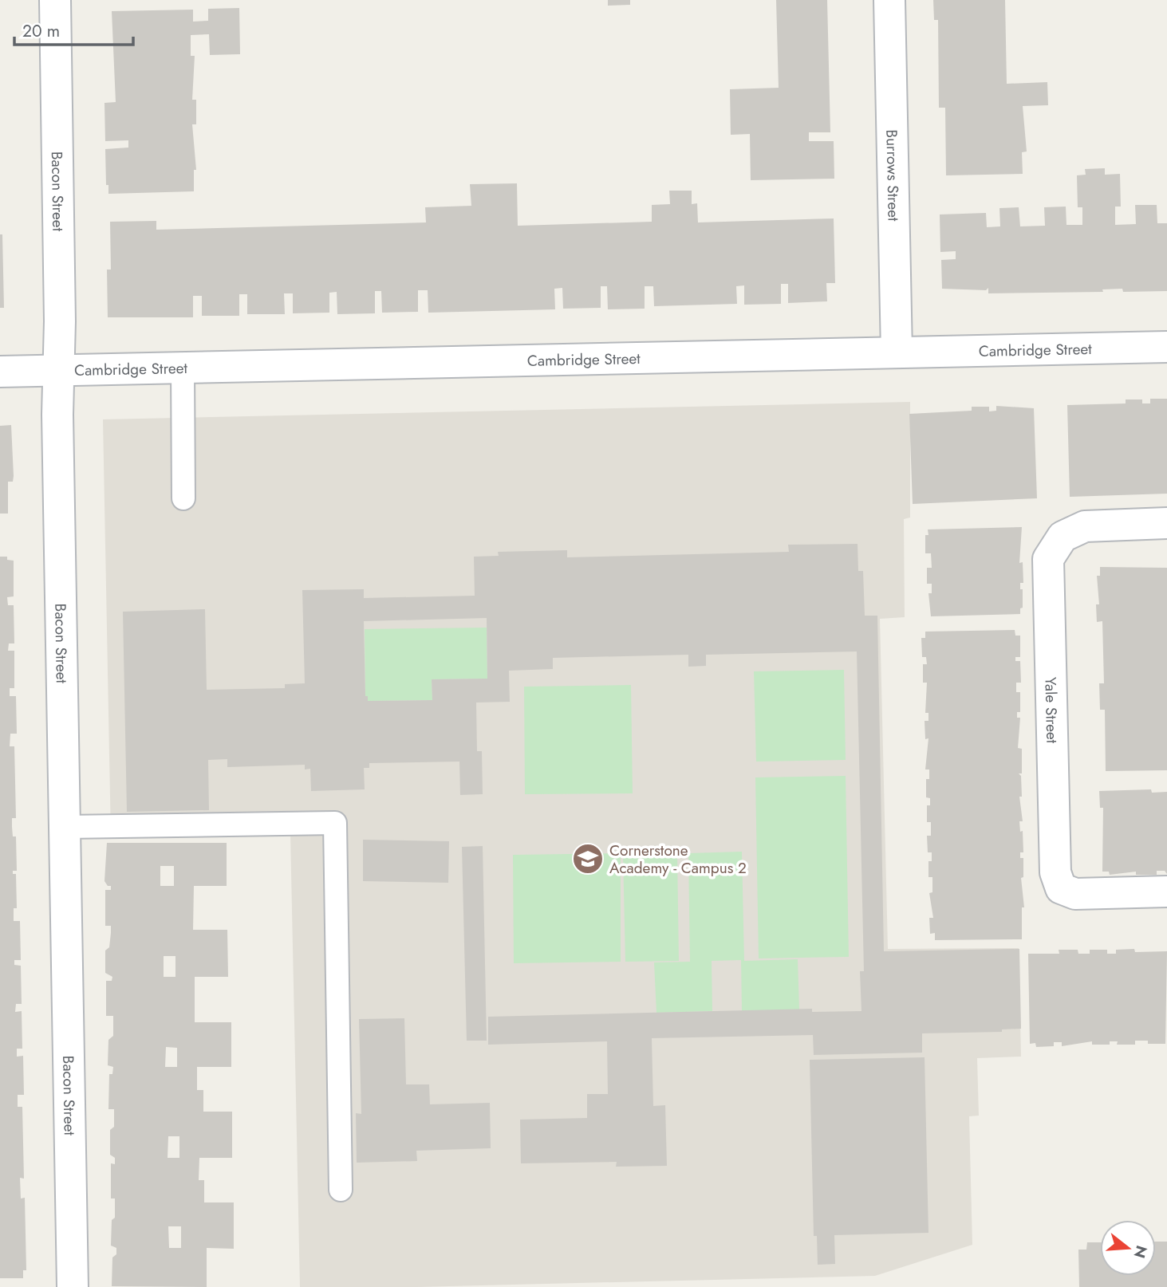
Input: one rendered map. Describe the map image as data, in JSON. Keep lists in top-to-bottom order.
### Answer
{
  "streets": {
    "street": [
      "Burrows Street",
      "Bacon Street",
      "Cambridge Street",
      "Yale Street"
    ]
  },
  "crossings": [
    ["Burrows Street", "Cambridge Street"],
    ["Bacon Street", "Cambridge Street"]
  ],
  "places": {
    "school or university": ["Cornerstone Academy - Campus 2"]
  },
  "scale_bar": "20 m",
  "north": "right"
}
